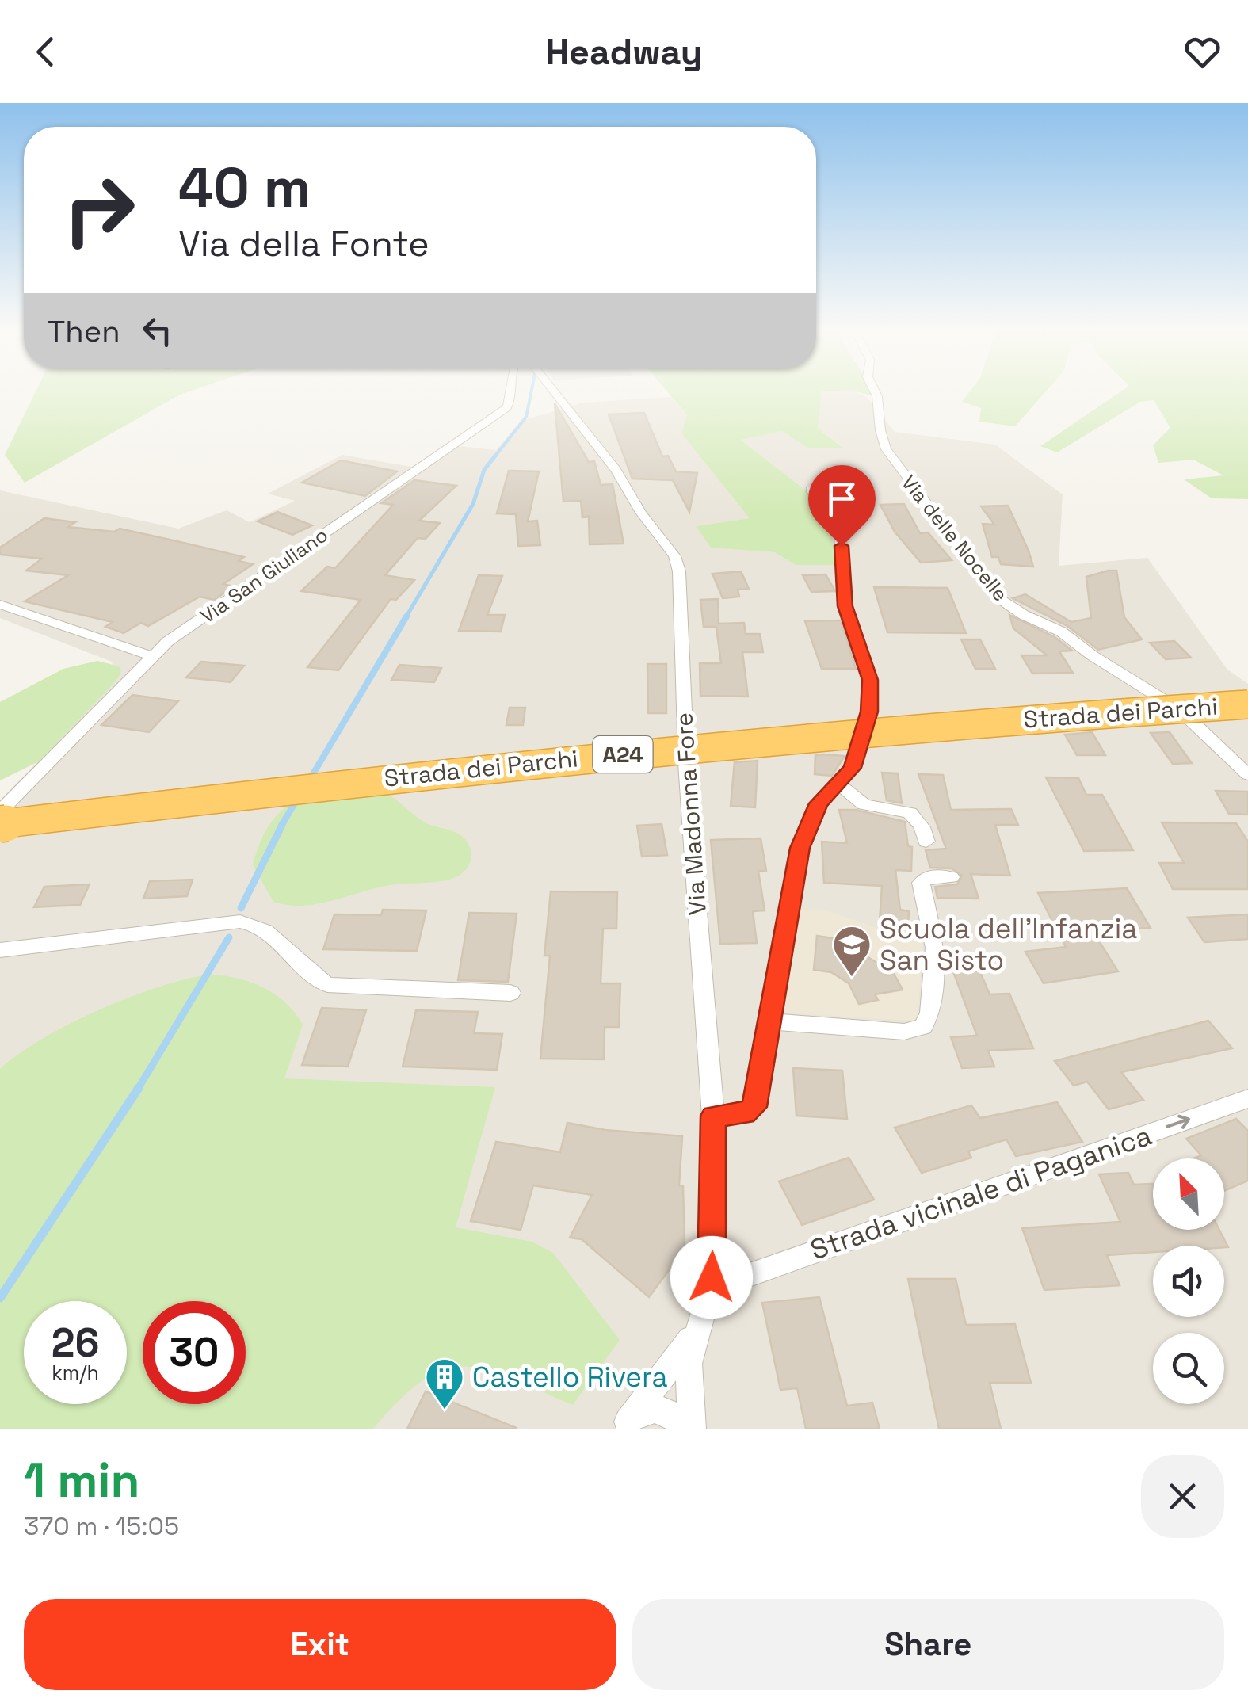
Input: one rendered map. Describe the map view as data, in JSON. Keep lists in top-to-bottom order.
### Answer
{
  "streets": {
    "highway": ["Strada dei Parchi", "A24"],
    "street": [
      "Via delle Nocelle",
      "Via San Giuliano",
      "Via Madonna Fore",
      "Strada vicinale di Paganica"
    ]
  },
  "crossings": [
    ["Via San Giuliano", "Strada dei Parchi"],
    ["Via Madonna Fore", "Strada vicinale di Paganica"]
  ],
  "one_way": ["Strada vicinale di Paganica"],
  "places": {
    "school or university": ["Scuola dell'Infanzia San Sisto"],
    "building": ["Castello Rivera"]
  },
  "north": "top left",
  "page": {
    "header": "Headway",
    "turn": ["40 m", "Via della Fonte"],
    "then": "Then",
    "speed": "26 km/h",
    "limit": "30",
    "heading": ["1 min", "370 m · 15:05"],
    "buttons": ["Exit", "Share"]
  }
}
